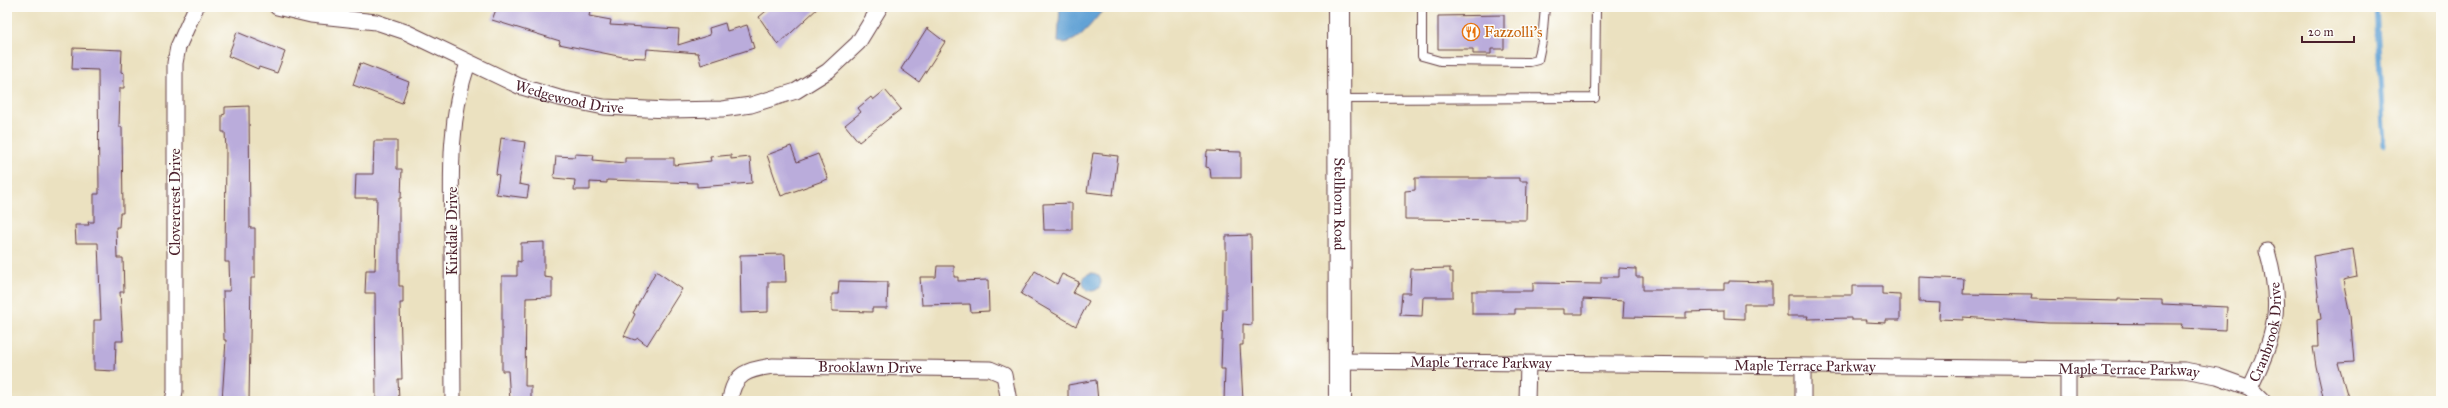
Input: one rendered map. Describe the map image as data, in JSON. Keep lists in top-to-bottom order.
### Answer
{
  "streets": {
    "main road": ["Stellhorn Road"],
    "street": [
      "Wedgewood Drive",
      "Clovercrest Drive",
      "Kirkdale Drive",
      "Cranbrook Drive",
      "Maple Terrace Parkway",
      "Brooklawn Drive"
    ]
  },
  "crossings": [
    ["Wedgewood Drive", "Kirkdale Drive"],
    ["Stellhorn Road", "Maple Terrace Parkway"],
    ["Cranbrook Drive", "Maple Terrace Parkway"]
  ],
  "places": {
    "restaurant": ["Fazzolli's"]
  },
  "scale_bar": "20 m"
}
